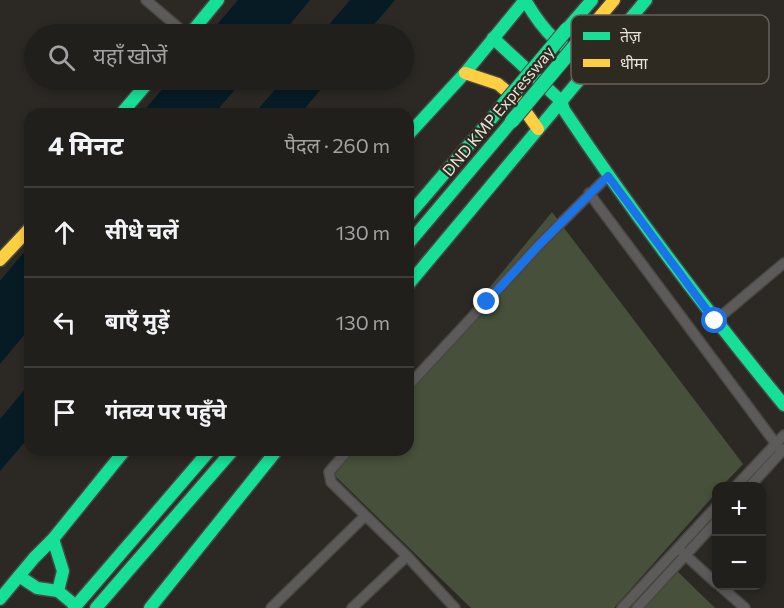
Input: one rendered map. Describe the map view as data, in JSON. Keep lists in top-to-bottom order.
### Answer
{
  "streets": {
    "main road": ["DND KMP Expressway"]
  },
  "legend": ["तेज़", "धीमा"],
  "page": {
    "search": "यहाँ खोजें",
    "heading": ["4 मिनट", "पैदल · 260 m"],
    "list": [
      ["सीधे चलें", "130 m"],
      ["बाएँ मुड़ें", "130 m"],
      "गंतव्य पर पहुँचे"
    ],
    "map_buttons": ["+", "−"]
  }
}
